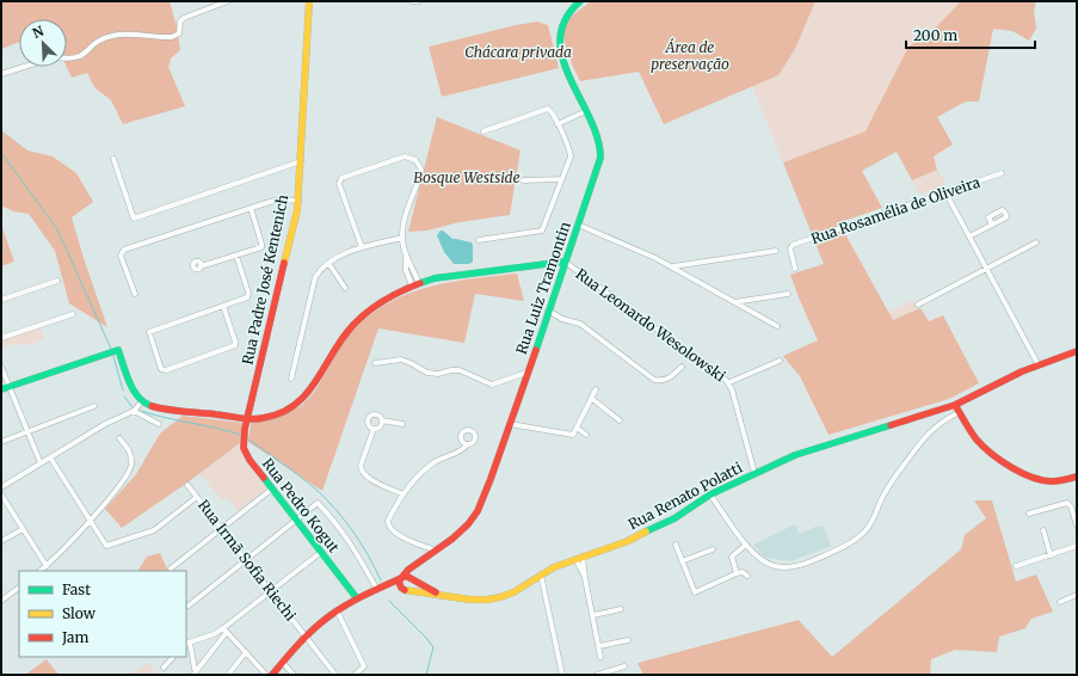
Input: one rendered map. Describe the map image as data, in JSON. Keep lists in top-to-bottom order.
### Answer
{
  "streets": {
    "main road": [
      "Rua Padre José Kentenich",
      "Rua Luiz Tramontin",
      "Rua Renato Polatti",
      "Rua Pedro Kogut"
    ],
    "street": ["Rua Rosamélia de Oliveira", "Rua Leonardo Wesolowski", "Rua Irmã Sofia Riechi"]
  },
  "crossings": [
    ["Rua Padre José Kentenich", "Rua Pedro Kogut"],
    ["Rua Luiz Tramontin", "Rua Leonardo Wesolowski"],
    ["Rua Luiz Tramontin", "Rua Renato Polatti"],
    ["Rua Luiz Tramontin", "Rua Pedro Kogut"],
    ["Rua Luiz Tramontin", "Rua Irmã Sofia Riechi"],
    ["Rua Leonardo Wesolowski", "Rua Renato Polatti"]
  ],
  "parks": ["Área de preservação", "Chácara privada", "Bosque Westside"],
  "legend": ["Fast", "Slow", "Jam"],
  "scale_bar": "200 m",
  "north": "top left"
}
